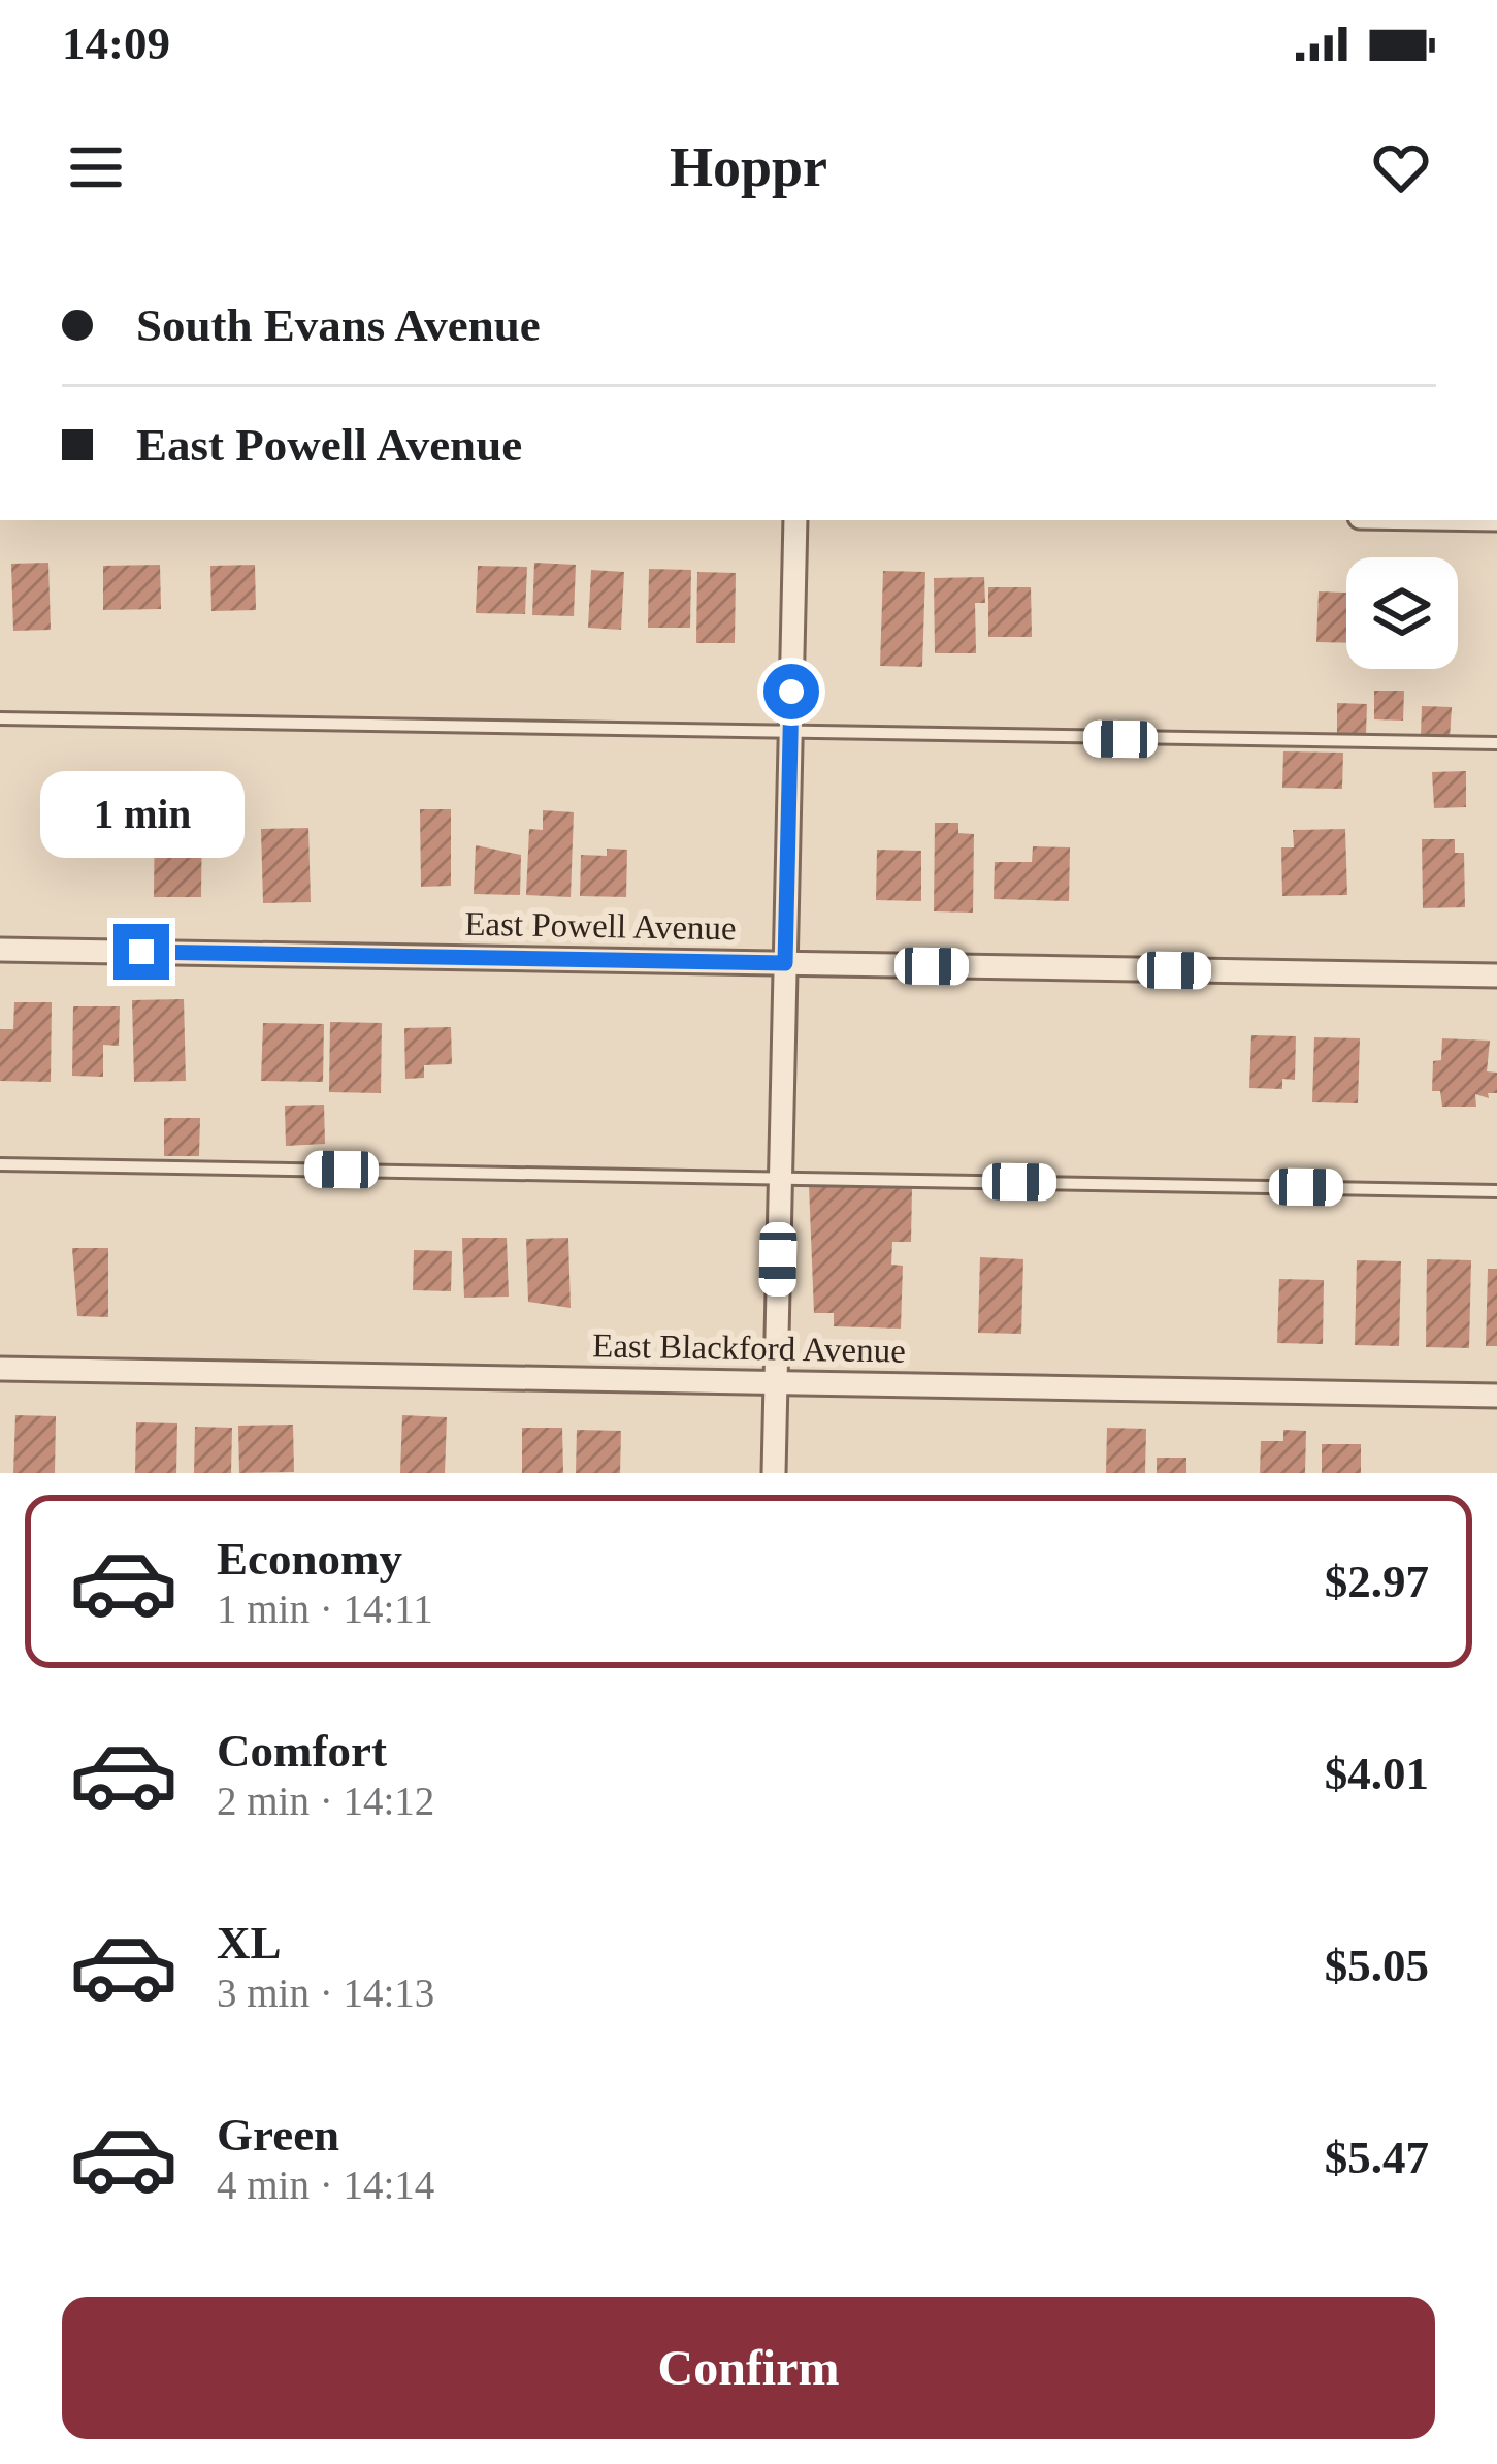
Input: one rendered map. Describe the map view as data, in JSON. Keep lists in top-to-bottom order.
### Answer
{
  "streets": {
    "street": ["East Powell Avenue", "East Blackford Avenue"]
  },
  "page": {
    "status": "14:09",
    "header": "Hoppr",
    "banner": ["South Evans Avenue", "East Powell Avenue"],
    "bubble": "1 min",
    "list": [
      {
        "name": "Economy",
        "note": "1 min · 14:11",
        "value": "$2.97"
      },
      {
        "name": "Comfort",
        "note": "2 min · 14:12",
        "value": "$4.01"
      },
      {
        "name": "XL",
        "note": "3 min · 14:13",
        "value": "$5.05"
      },
      {
        "name": "Green",
        "note": "4 min · 14:14",
        "value": "$5.47"
      }
    ],
    "buttons": "Confirm"
  }
}
